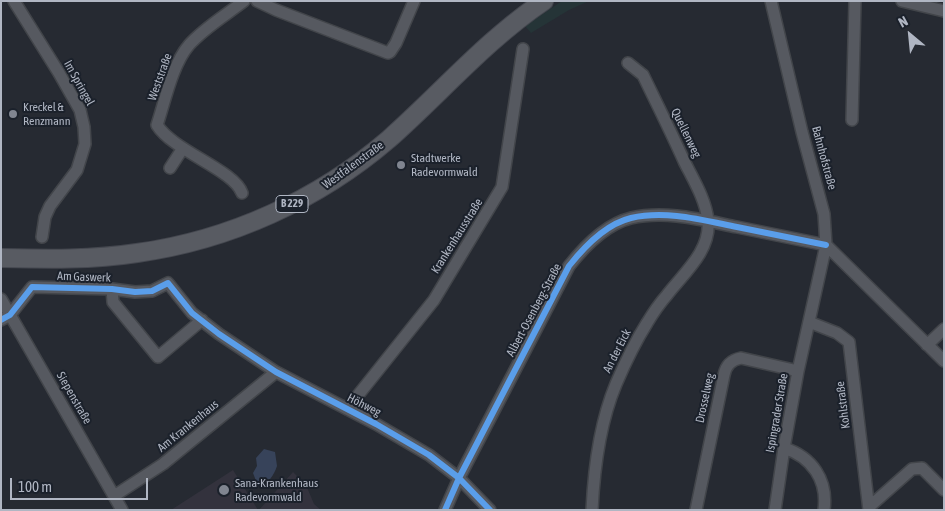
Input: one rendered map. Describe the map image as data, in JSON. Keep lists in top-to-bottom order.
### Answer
{
  "streets": {
    "main road": ["Westfalenstraße", "B 229"],
    "street": [
      "Weststraße",
      "Im Springel",
      "Quellenweg",
      "Bahnhofstraße",
      "Krankenhausstraße",
      "Am Gaswerk",
      "Albert-Osenberg-Straße",
      "An der Eick",
      "Siepenstraße",
      "Drosselweg",
      "Höhweg",
      "Kohlstraße",
      "Ispingrader Straße",
      "Am Krankenhaus"
    ]
  },
  "crossings": [
    ["Quellenweg", "Albert-Osenberg-Straße"],
    ["Quellenweg", "An der Eick"],
    ["Bahnhofstraße", "Albert-Osenberg-Straße"],
    ["Bahnhofstraße", "Kohlstraße"],
    ["Bahnhofstraße", "Ispingrader Straße"],
    ["Krankenhausstraße", "Höhweg"],
    ["Am Gaswerk", "Siepenstraße"],
    ["Am Gaswerk", "Höhweg"],
    ["Albert-Osenberg-Straße", "An der Eick"],
    ["Albert-Osenberg-Straße", "Höhweg"],
    ["Siepenstraße", "Am Krankenhaus"],
    ["Drosselweg", "Ispingrader Straße"],
    ["Höhweg", "Am Krankenhaus"],
    ["Kohlstraße", "Ispingrader Straße"]
  ],
  "places": ["Kreckel & Renzmann", "Stadtwerke Radevormwald", "Sana-Krankenhaus Radevormwald"],
  "scale_bar": "100 m",
  "north": "top left"
}
